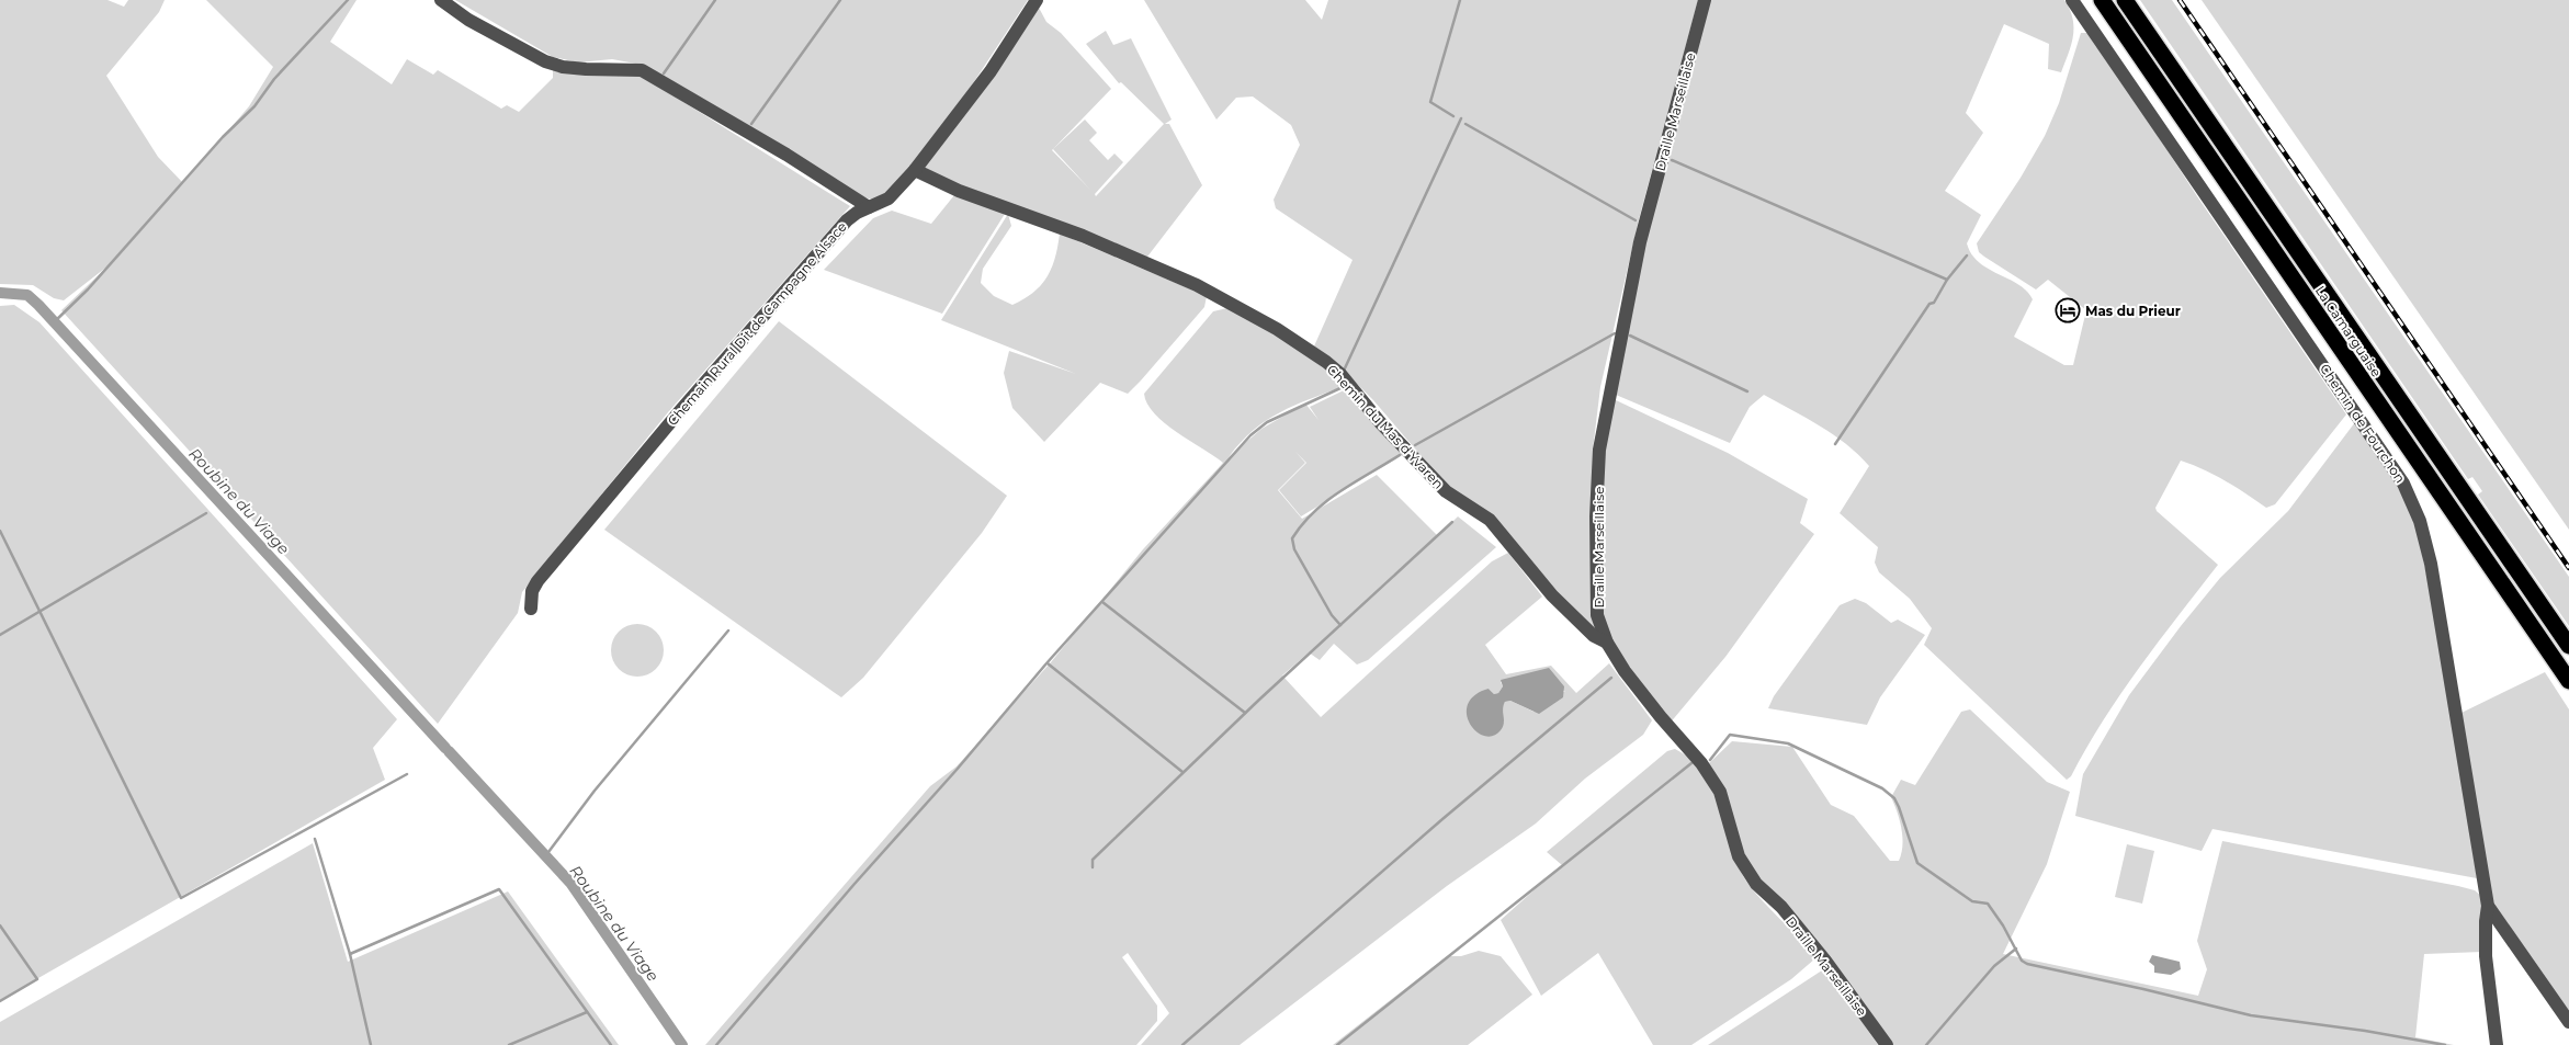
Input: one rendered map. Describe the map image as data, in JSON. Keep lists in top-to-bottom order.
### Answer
{
  "streets": {
    "highway": ["La Camarguaise"],
    "street": [
      "Draille Marseillaise",
      "Chemain Rural Dit de Campagne Alsace",
      "Chemin de Fourchon",
      "Chemin du Mas d'Yvaren"
    ]
  },
  "crossings": [
    ["Draille Marseillaise", "Chemin du Mas d'Yvaren"],
    ["Chemain Rural Dit de Campagne Alsace", "Chemin du Mas d'Yvaren"]
  ],
  "water": ["Roubine du Viage"],
  "places": {
    "hotel": ["Mas du Prieur"]
  }
}
